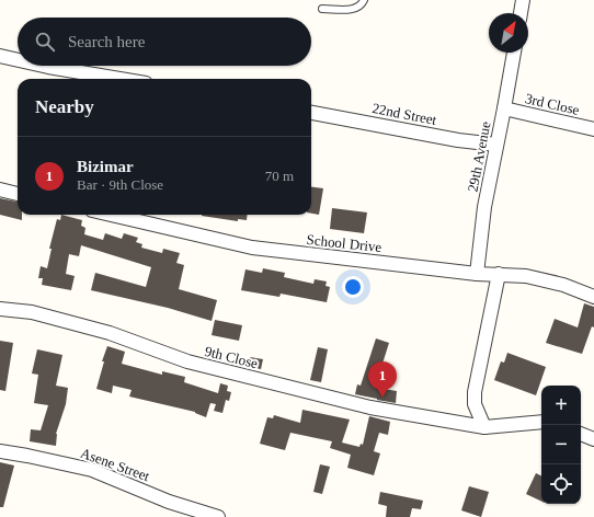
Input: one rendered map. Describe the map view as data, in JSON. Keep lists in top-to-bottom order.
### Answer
{
  "streets": {
    "street": [
      "3rd Close",
      "22nd Street",
      "29th Avenue",
      "School Drive",
      "9th Close",
      "Asene Street"
    ]
  },
  "crossings": [
    ["3rd Close", "29th Avenue"],
    ["22nd Street", "29th Avenue"],
    ["29th Avenue", "School Drive"]
  ],
  "north": "top right",
  "page": {
    "search": "Search here",
    "heading": "Nearby",
    "list": [
      {
        "mark": "1",
        "name": "Bizimar",
        "note": "Bar · 9th Close",
        "value": "70 m"
      }
    ],
    "pins": "1",
    "map_buttons": ["+", "−"]
  }
}
